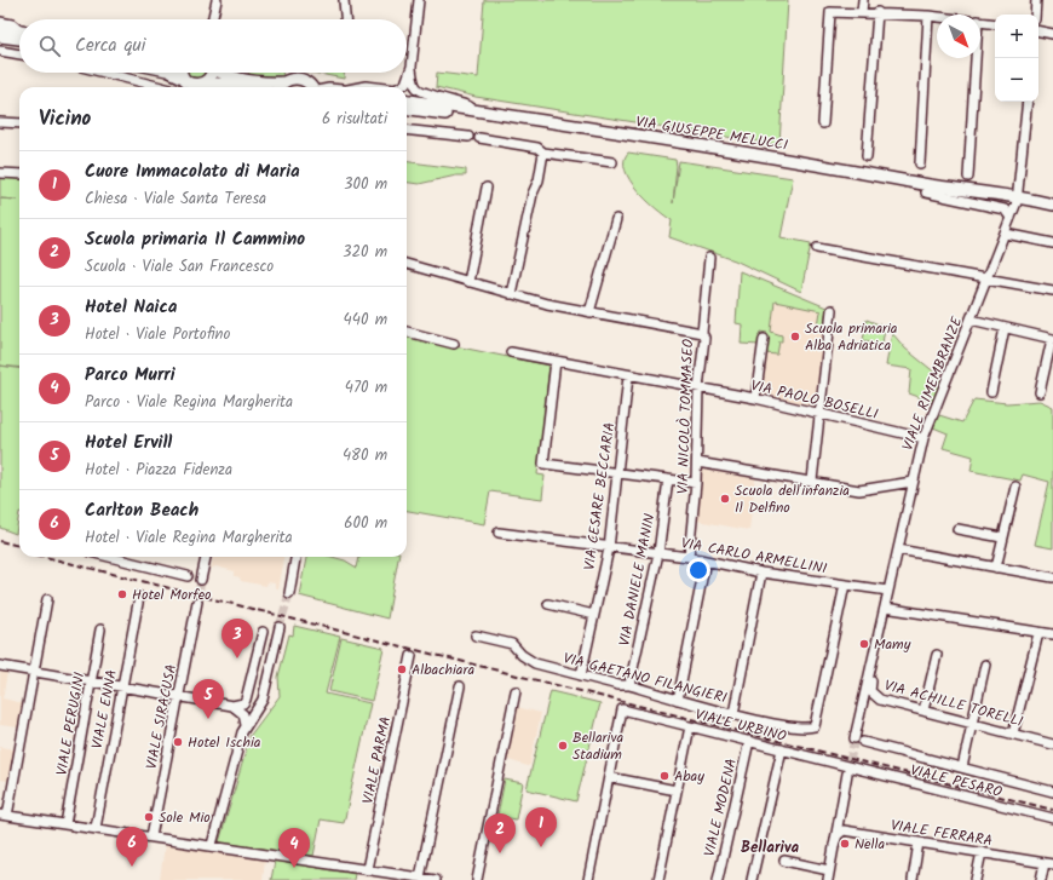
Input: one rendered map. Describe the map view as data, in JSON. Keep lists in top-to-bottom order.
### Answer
{
  "streets": {
    "main road": ["VIA GIUSEPPE MELUCCI"],
    "street": [
      "VIALE RIMEMBRANZE",
      "VIA PAOLO BOSELLI",
      "VIA NICOLÒ TOMMASEO",
      "VIA CESARE BECCARIA",
      "VIA CARLO ARMELLINI",
      "VIA DANIELE MANIN",
      "VIA GAETANO FILANGIERI",
      "VIA ACHILLE TORELLI",
      "VIALE ENNA",
      "VIALE SIRACUSA",
      "VIALE PERUGINI",
      "VIALE URBINO",
      "VIALE PARMA",
      "VIALE PESARO",
      "VIALE MODENA",
      "VIALE FERRARA"
    ]
  },
  "crossings": [
    ["VIA GIUSEPPE MELUCCI", "VIALE RIMEMBRANZE"],
    ["VIALE RIMEMBRANZE", "VIA PAOLO BOSELLI"],
    ["VIALE RIMEMBRANZE", "VIA CARLO ARMELLINI"],
    ["VIALE RIMEMBRANZE", "VIA ACHILLE TORELLI"],
    ["VIA PAOLO BOSELLI", "VIA NICOLÒ TOMMASEO"],
    ["VIA PAOLO BOSELLI", "VIA CESARE BECCARIA"],
    ["VIA NICOLÒ TOMMASEO", "VIA CARLO ARMELLINI"],
    ["VIA CESARE BECCARIA", "VIA CARLO ARMELLINI"],
    ["VIA CESARE BECCARIA", "VIA GAETANO FILANGIERI"],
    ["VIA CARLO ARMELLINI", "VIA DANIELE MANIN"],
    ["VIA CARLO ARMELLINI", "VIA GAETANO FILANGIERI"],
    ["VIA DANIELE MANIN", "VIA GAETANO FILANGIERI"],
    ["VIALE URBINO", "VIALE PESARO"],
    ["VIALE URBINO", "VIALE MODENA"]
  ],
  "districts": ["Bellariva"],
  "places": [
    "Scuola primaria Alba Adriatica",
    "Scuola dell'infanzia Il Delfino",
    "Hotel Morfeo",
    "Mamy",
    "Albachiara",
    "Hotel Ischia",
    "Bellariva Stadium",
    "Abay",
    "Sole Mio",
    "Nella"
  ],
  "north": "bottom right",
  "page": {
    "map_buttons": ["+", "−"],
    "search": "Cerca qui",
    "heading": ["Vicino", "6 risultati"],
    "list": [
      {
        "mark": "1",
        "name": "Cuore Immacolato di Maria",
        "note": "Chiesa · Viale Santa Teresa",
        "value": "300 m"
      },
      {
        "mark": "2",
        "name": "Scuola primaria Il Cammino",
        "note": "Scuola · Viale San Francesco",
        "value": "320 m"
      },
      {
        "mark": "3",
        "name": "Hotel Naica",
        "note": "Hotel · Viale Portofino",
        "value": "440 m"
      },
      {
        "mark": "4",
        "name": "Parco Murri",
        "note": "Parco · Viale Regina Margherita",
        "value": "470 m"
      },
      {
        "mark": "5",
        "name": "Hotel Ervill",
        "note": "Hotel · Piazza Fidenza",
        "value": "480 m"
      },
      {
        "mark": "6",
        "name": "Carlton Beach",
        "note": "Hotel · Viale Regina Margherita",
        "value": "600 m"
      }
    ],
    "pins": [
      "3",
      "5",
      "1",
      "2",
      "6",
      "4"
    ]
  }
}
